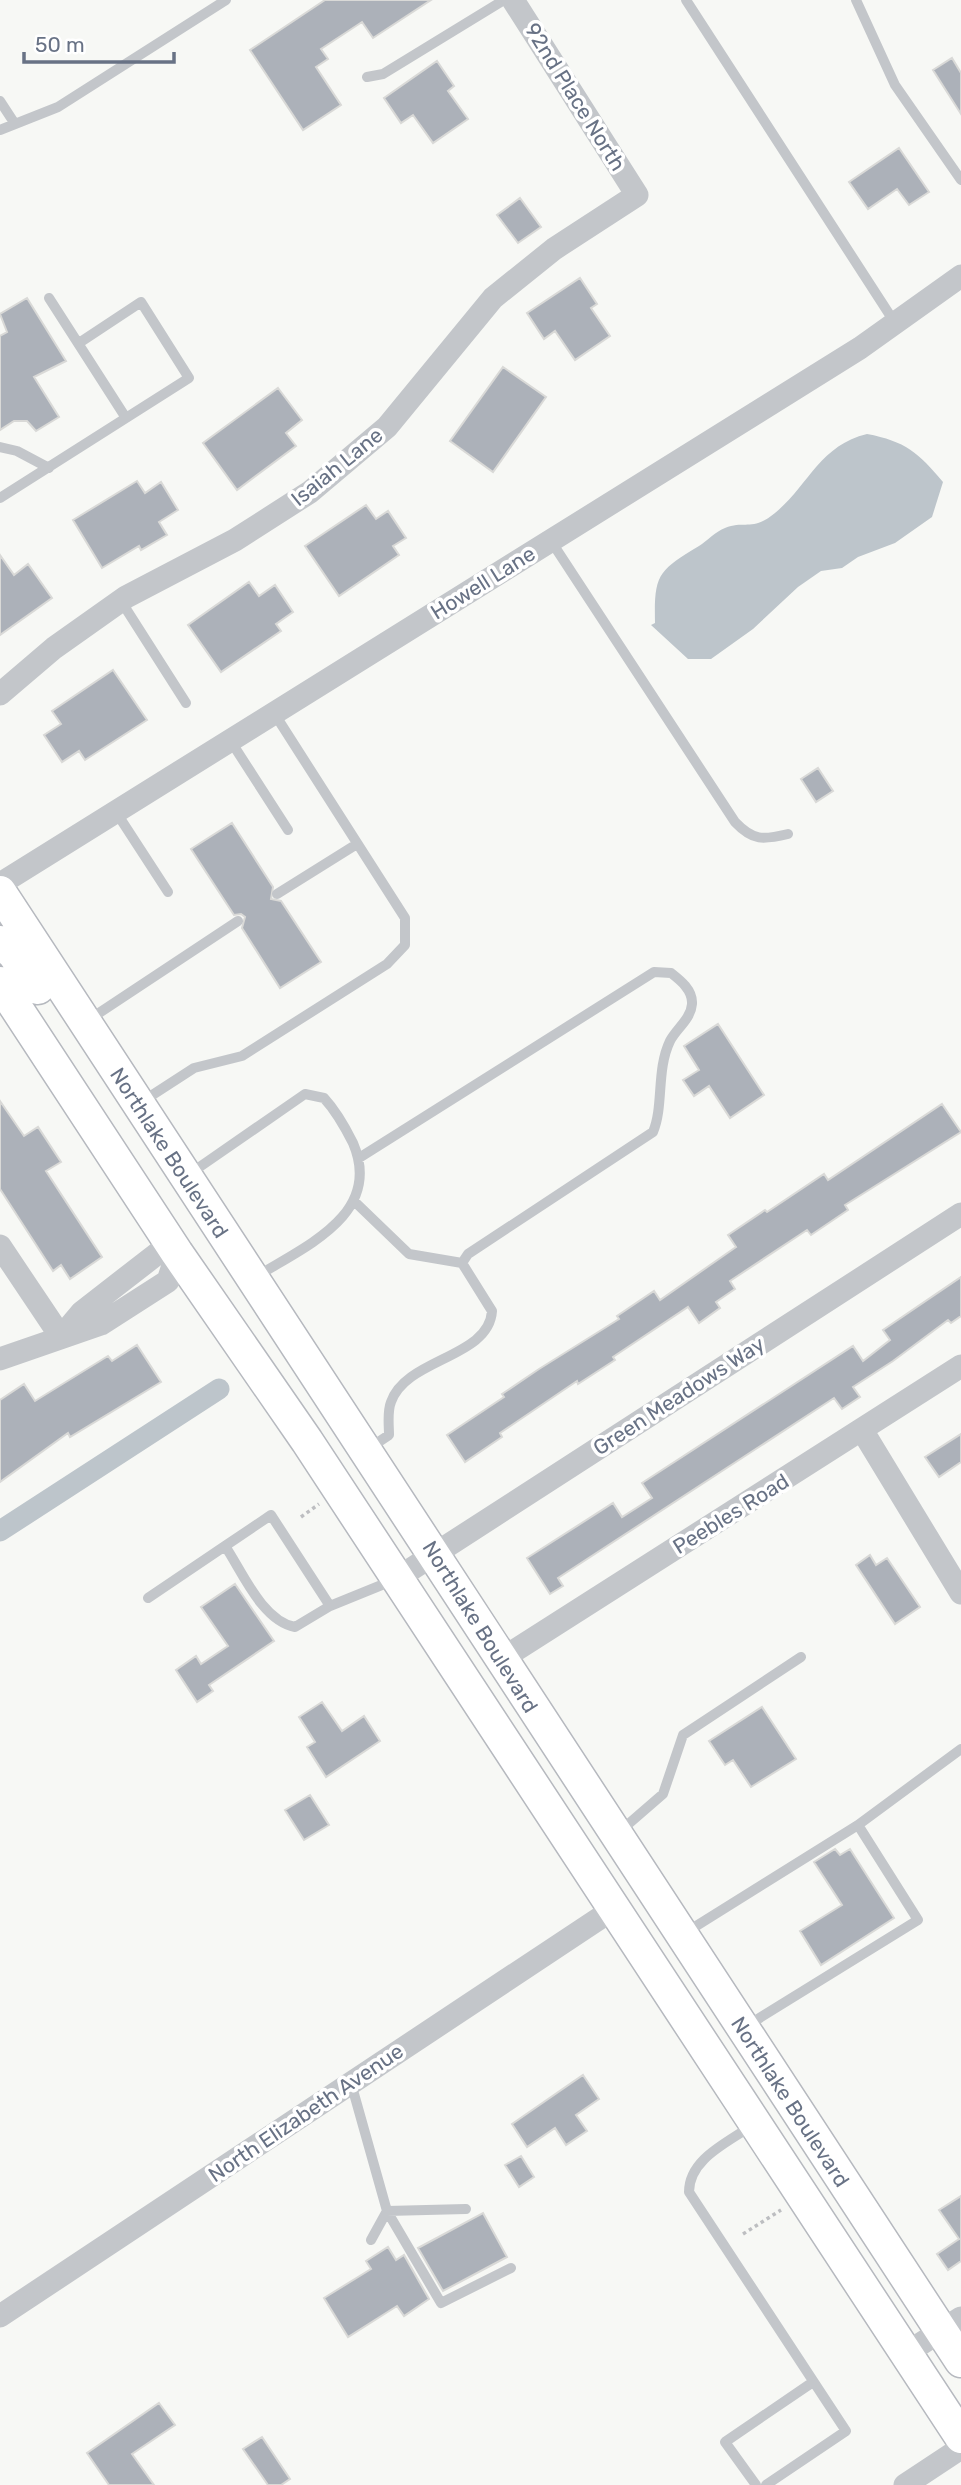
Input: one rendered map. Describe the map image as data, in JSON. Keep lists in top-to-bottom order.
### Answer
{
  "streets": {
    "main road": ["Northlake Boulevard"],
    "street": [
      "92nd Place North",
      "Isaiah Lane",
      "Howell Lane",
      "Green Meadows Way",
      "Peebles Road",
      "North Elizabeth Avenue"
    ]
  },
  "crossings": [
    ["92nd Place North", "Isaiah Lane"],
    ["Northlake Boulevard", "Green Meadows Way"],
    ["Northlake Boulevard", "Peebles Road"],
    ["Northlake Boulevard", "North Elizabeth Avenue"]
  ],
  "scale_bar": "50 m"
}
